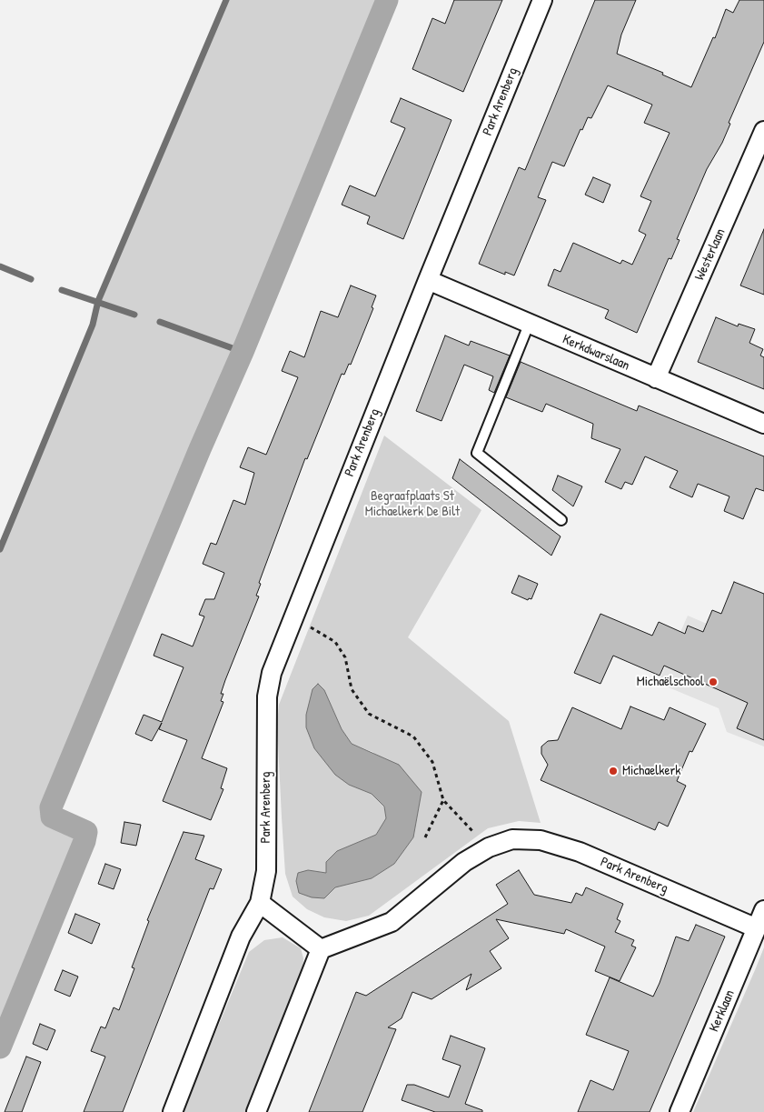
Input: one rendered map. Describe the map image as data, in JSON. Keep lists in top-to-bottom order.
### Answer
{
  "streets": {
    "street": [
      "Park Arenberg",
      "Westerlaan",
      "Kerkdwarslaan",
      "Kerklaan"
    ]
  },
  "crossings": [
    ["Park Arenberg", "Kerkdwarslaan"],
    ["Park Arenberg", "Kerklaan"],
    ["Westerlaan", "Kerkdwarslaan"]
  ],
  "parks": ["Begraafplaats St Michaelkerk De Bilt"],
  "places": ["Michaëlschool", "Michaelkerk"]
}
